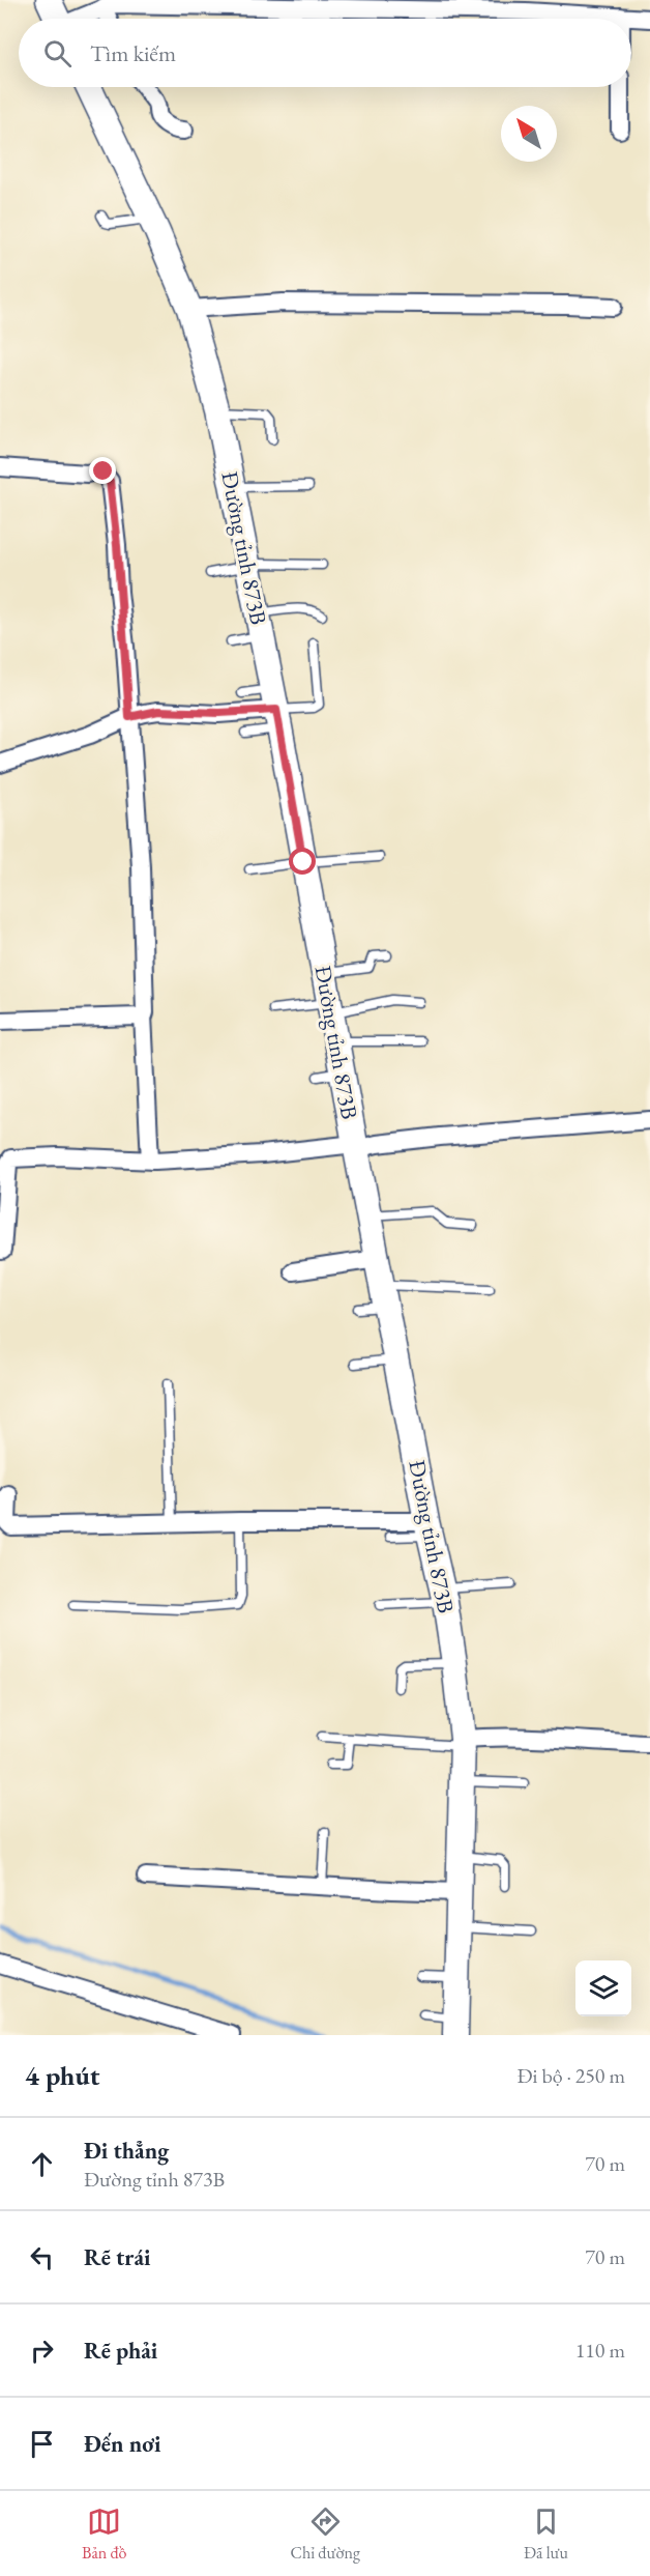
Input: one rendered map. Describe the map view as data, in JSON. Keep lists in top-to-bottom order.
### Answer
{
  "streets": {
    "main road": ["Đường tỉnh 873B"]
  },
  "north": "top left",
  "page": {
    "search": "Tìm kiếm",
    "heading": ["4 phút", "Đi bộ · 250 m"],
    "list": [
      ["Đi thẳng", "Đường tỉnh 873B", "70 m"],
      ["Rẽ trái", "70 m"],
      ["Rẽ phải", "110 m"],
      "Đến nơi"
    ],
    "nav": ["Bản đồ", "Chỉ đường", "Đã lưu"]
  }
}
